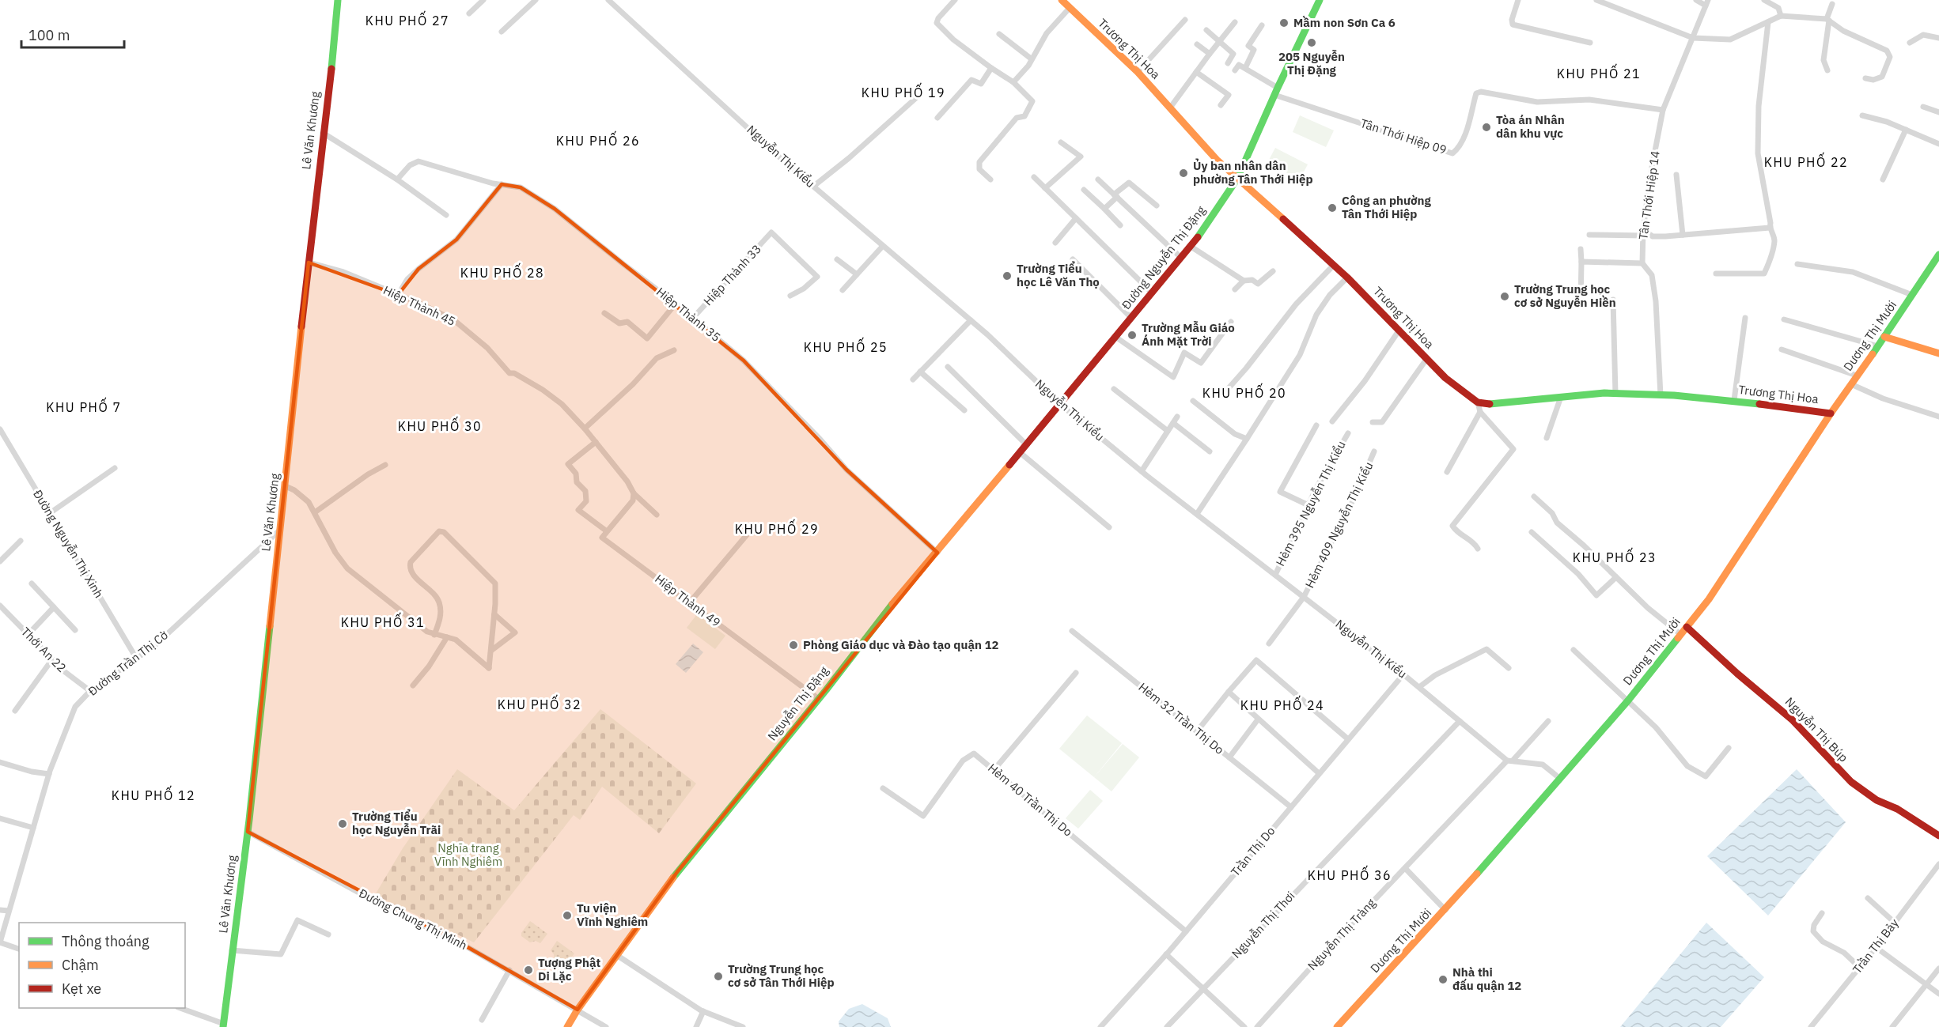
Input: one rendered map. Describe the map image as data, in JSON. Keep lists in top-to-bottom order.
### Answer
{
  "streets": {
    "street": [
      "Trương Thị Hoa",
      "Lê Văn Khương",
      "Tân Thới Hiệp 09",
      "Nguyễn Thị Kiểu",
      "Tân Thới Hiệp 14",
      "Đường Nguyễn Thị Đặng",
      "Hiệp Thành 33",
      "Hiệp Thành 45",
      "Hiệp Thành 35",
      "Dương Thị Mười",
      "Hẻm 395 Nguyễn Thị Kiểu",
      "Hẻm 409 Nguyễn Thị Kiểu",
      "Đường Nguyễn Thị Xinh",
      "Hiệp Thành 49",
      "Thới An 22",
      "Đường Trần Thị Cờ",
      "Nguyễn Thị Đặng",
      "Hẻm 32 Trần Thị Do",
      "Nguyễn Thị Búp",
      "Hẻm 40 Trần Thị Do",
      "Trần Thị Do",
      "Đường Chung Thị Minh",
      "Nguyễn Thị Thơi",
      "Nguyễn Thị Tràng",
      "Trần Thị Bảy"
    ]
  },
  "crossings": [
    ["Trương Thị Hoa", "Tân Thới Hiệp 14"],
    ["Trương Thị Hoa", "Đường Nguyễn Thị Đặng"],
    ["Trương Thị Hoa", "Dương Thị Mười"],
    ["Lê Văn Khương", "Hiệp Thành 45"],
    ["Lê Văn Khương", "Đường Trần Thị Cờ"],
    ["Lê Văn Khương", "Đường Chung Thị Minh"],
    ["Tân Thới Hiệp 09", "Tân Thới Hiệp 14"],
    ["Tân Thới Hiệp 09", "Đường Nguyễn Thị Đặng"],
    ["Nguyễn Thị Kiểu", "Đường Nguyễn Thị Đặng"],
    ["Nguyễn Thị Kiểu", "Hẻm 395 Nguyễn Thị Kiểu"],
    ["Nguyễn Thị Kiểu", "Hẻm 409 Nguyễn Thị Kiểu"],
    ["Nguyễn Thị Kiểu", "Nguyễn Thị Đặng"],
    ["Nguyễn Thị Kiểu", "Trần Thị Do"],
    ["Nguyễn Thị Kiểu", "Nguyễn Thị Thơi"],
    ["Nguyễn Thị Kiểu", "Nguyễn Thị Tràng"],
    ["Đường Nguyễn Thị Đặng", "Nguyễn Thị Đặng"],
    ["Hiệp Thành 33", "Hiệp Thành 35"],
    ["Hiệp Thành 35", "Nguyễn Thị Đặng"],
    ["Dương Thị Mười", "Nguyễn Thị Búp"],
    ["Đường Nguyễn Thị Xinh", "Đường Trần Thị Cờ"],
    ["Hiệp Thành 49", "Nguyễn Thị Đặng"],
    ["Thới An 22", "Đường Trần Thị Cờ"],
    ["Nguyễn Thị Đặng", "Đường Chung Thị Minh"],
    ["Hẻm 32 Trần Thị Do", "Trần Thị Do"],
    ["Hẻm 40 Trần Thị Do", "Trần Thị Do"]
  ],
  "districts": [
    "KHU PHỐ 27",
    "KHU PHỐ 21",
    "KHU PHỐ 19",
    "KHU PHỐ 26",
    "KHU PHỐ 22",
    "KHU PHỐ 28",
    "KHU PHỐ 25",
    "KHU PHỐ 20",
    "KHU PHỐ 7",
    "KHU PHỐ 30",
    "KHU PHỐ 29",
    "KHU PHỐ 23",
    "KHU PHỐ 31",
    "KHU PHỐ 32",
    "KHU PHỐ 24",
    "KHU PHỐ 12",
    "KHU PHỐ 36"
  ],
  "parks": ["Nghĩa trang Vĩnh Nghiêm"],
  "places": [
    "Mầm non Sơn Ca 6",
    "205 Nguyễn Thị Đặng",
    "Tòa án Nhân dân khu vực",
    "Ủy ban nhân dân phường Tân Thới Hiệp",
    "Công an phường Tân Thới Hiệp",
    "Trường Tiểu học Lê Văn Thọ",
    "Trường Trung học cơ sở Nguyễn Hiền",
    "Trường Mẫu Giáo Ánh Mặt Trời",
    "Phòng Giáo dục và Đào tạo quận 12",
    "Trường Tiểu học Nguyễn Trãi",
    "Tu viện Vĩnh Nghiêm",
    "Tượng Phật Di Lặc",
    "Trường Trung học cơ sở Tân Thới Hiệp",
    "Nhà thi đấu quận 12"
  ],
  "legend": ["Thông thoáng", "Chậm", "Kẹt xe"],
  "scale_bar": "100 m"
}
